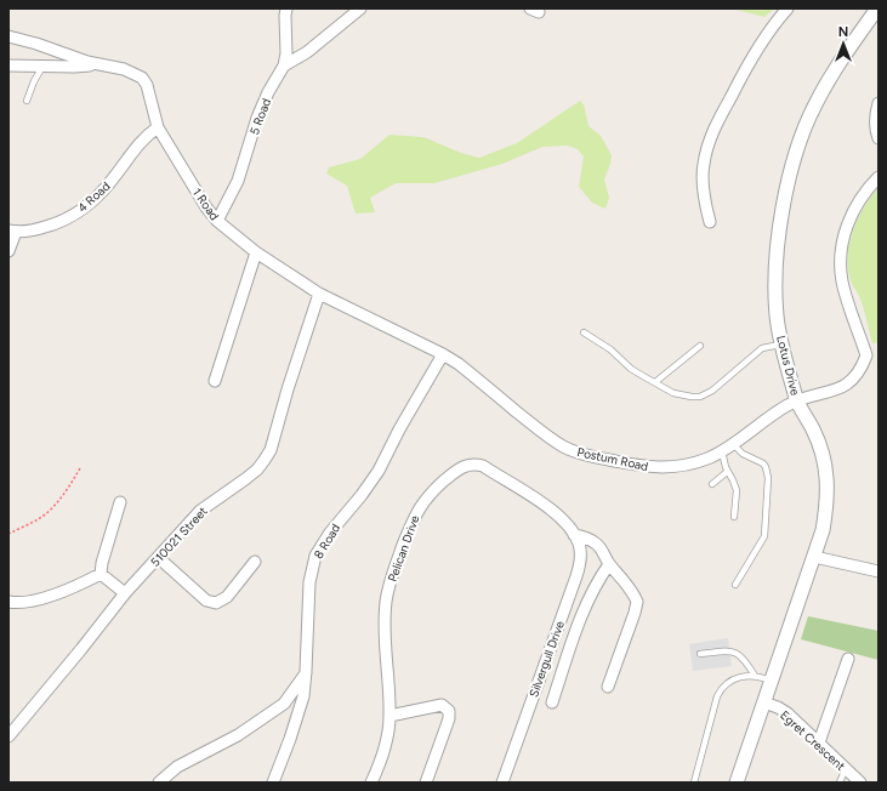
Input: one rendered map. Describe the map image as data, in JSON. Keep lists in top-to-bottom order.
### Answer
{
  "streets": {
    "street": [
      "5 Road",
      "4 Road",
      "1 Road",
      "Lotus Drive",
      "Postum Road",
      "510021 Street",
      "8 Road",
      "Pelican Drive",
      "Silvergull Drive",
      "Egret Crescent"
    ]
  },
  "crossings": [
    ["5 Road", "1 Road"],
    ["4 Road", "1 Road"],
    ["1 Road", "Postum Road"],
    ["1 Road", "510021 Street"],
    ["1 Road", "8 Road"],
    ["Lotus Drive", "Postum Road"],
    ["Lotus Drive", "Egret Crescent"],
    ["Postum Road", "8 Road"],
    ["Pelican Drive", "Silvergull Drive"]
  ],
  "north": "top"
}
